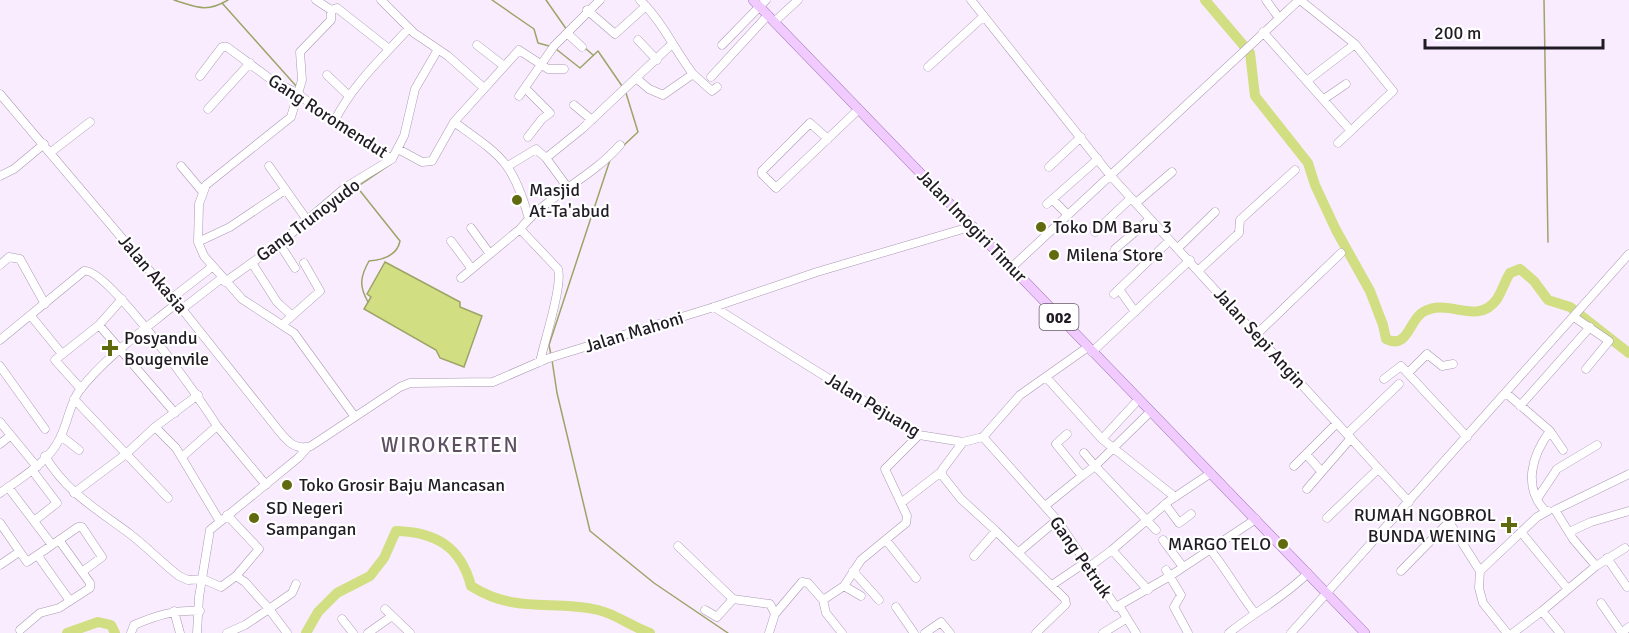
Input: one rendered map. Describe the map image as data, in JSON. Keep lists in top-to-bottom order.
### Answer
{
  "streets": {
    "main road": ["Jalan Imogiri Timur", "002"],
    "street": [
      "Gang Roromendut",
      "Gang Trunoyudo",
      "Jalan Akasia",
      "Jalan Mahoni",
      "Jalan Sepi Angin",
      "Jalan Pejuang",
      "Gang Petruk"
    ]
  },
  "crossings": [
    ["Gang Roromendut", "Gang Trunoyudo"],
    ["Gang Trunoyudo", "Jalan Akasia"],
    ["Jalan Imogiri Timur", "Jalan Mahoni"],
    ["Jalan Imogiri Timur", "Gang Petruk"],
    ["Jalan Akasia", "Jalan Mahoni"],
    ["Jalan Mahoni", "Jalan Pejuang"],
    ["Jalan Pejuang", "Gang Petruk"]
  ],
  "districts": ["WIROKERTEN"],
  "places": {
    "other": [
      "Masjid At-Ta'abud",
      "Toko DM Baru 3",
      "Milena Store",
      "Toko Grosir Baju Mancasan",
      "SD Negeri Sampangan",
      "MARGO TELO"
    ],
    "health": ["Posyandu Bougenvile", "RUMAH NGOBROL BUNDA WENING"]
  },
  "scale_bar": "200 m"
}
